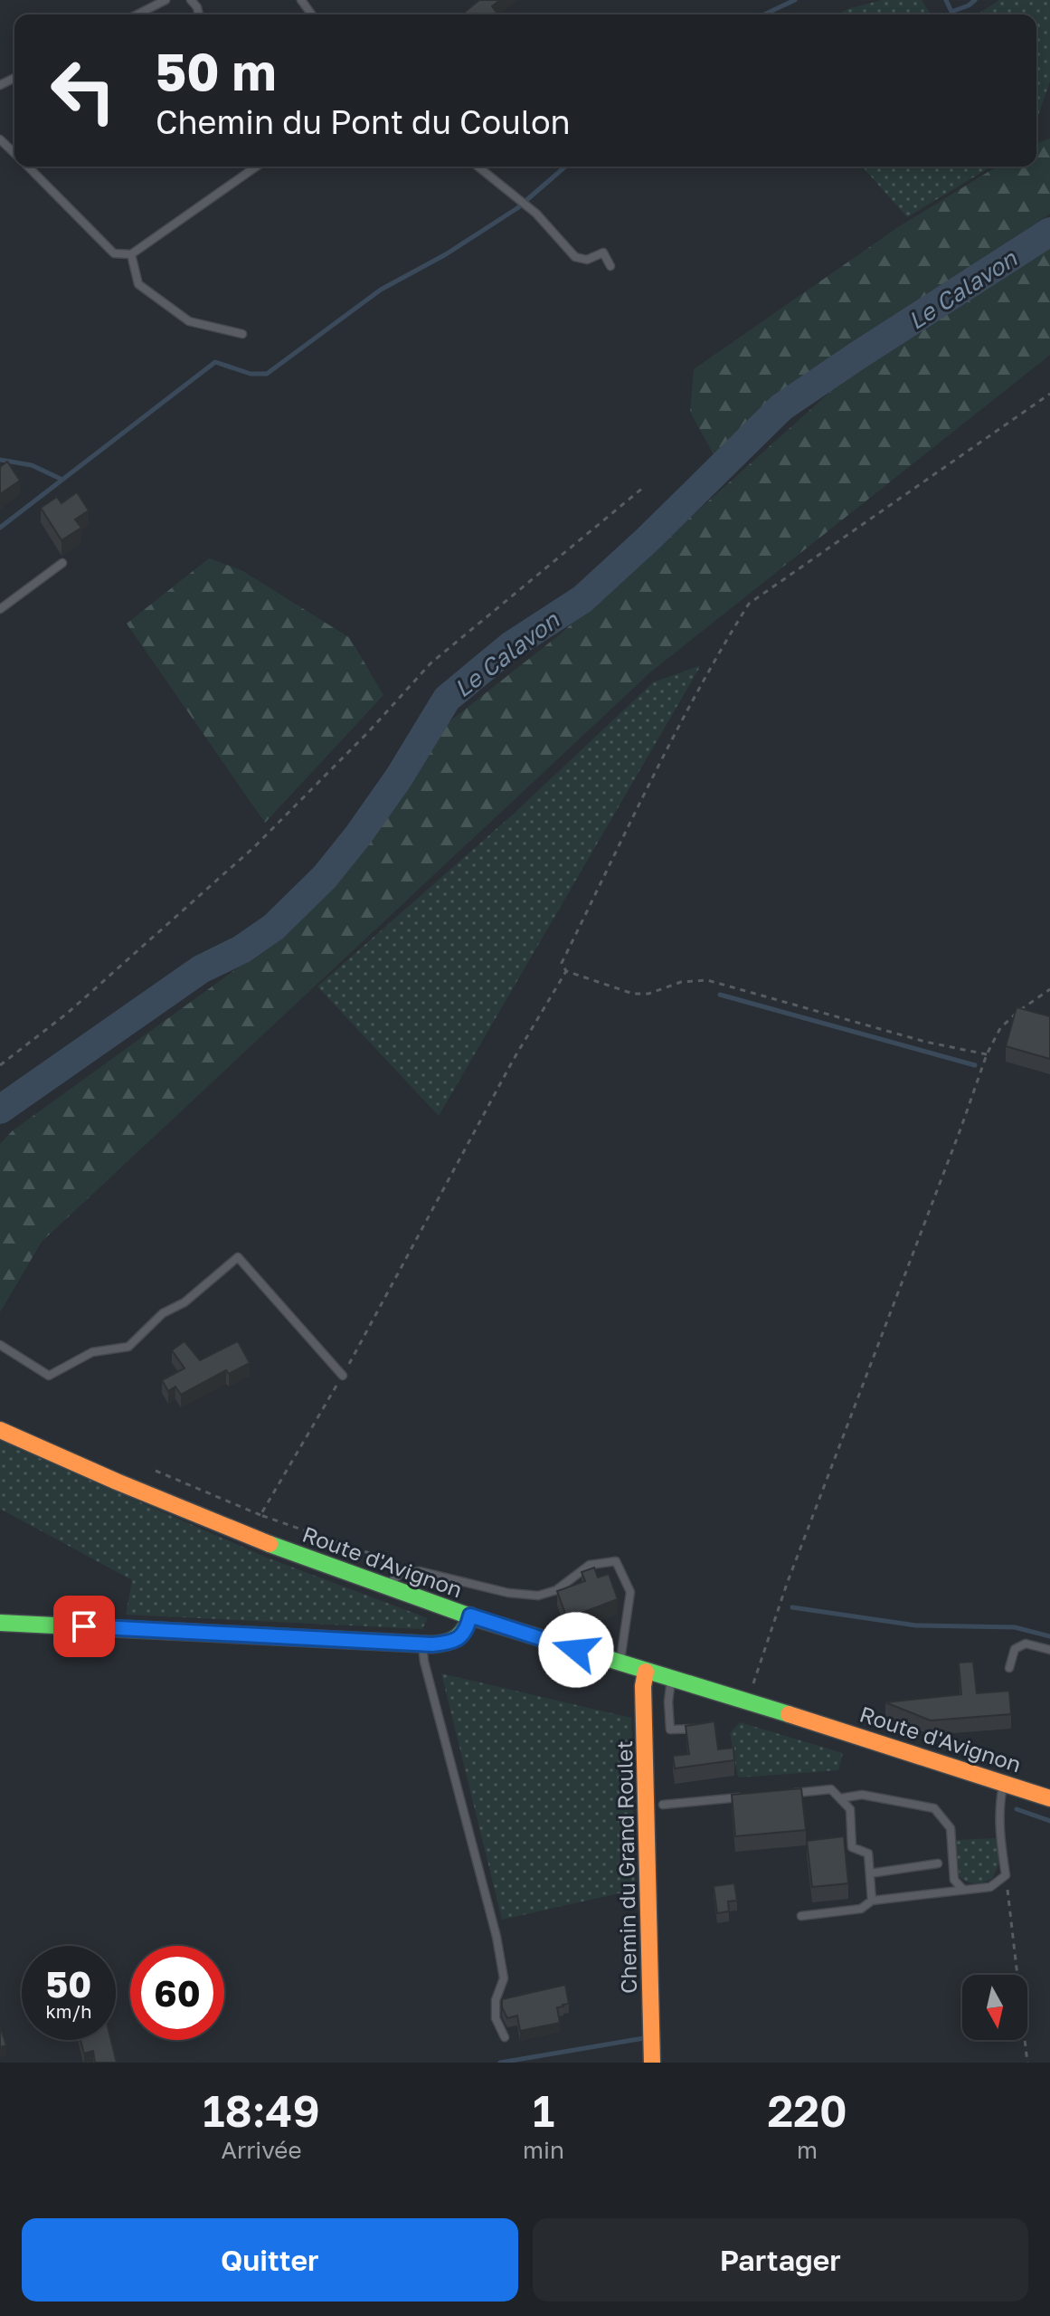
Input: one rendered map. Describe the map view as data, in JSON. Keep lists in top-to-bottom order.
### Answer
{
  "streets": {
    "main road": ["Route d'Avignon", "Chemin du Grand Roulet"]
  },
  "crossings": [
    ["Route d'Avignon", "Chemin du Grand Roulet"]
  ],
  "water": ["Le Calavon"],
  "north": "bottom",
  "page": {
    "turn": ["50 m", "Chemin du Pont du Coulon"],
    "speed": "50 km/h",
    "limit": "60",
    "eta": [
      "18:49",
      "Arrivée",
      "1",
      "min",
      "220",
      "m"
    ],
    "buttons": ["Quitter", "Partager"]
  }
}
